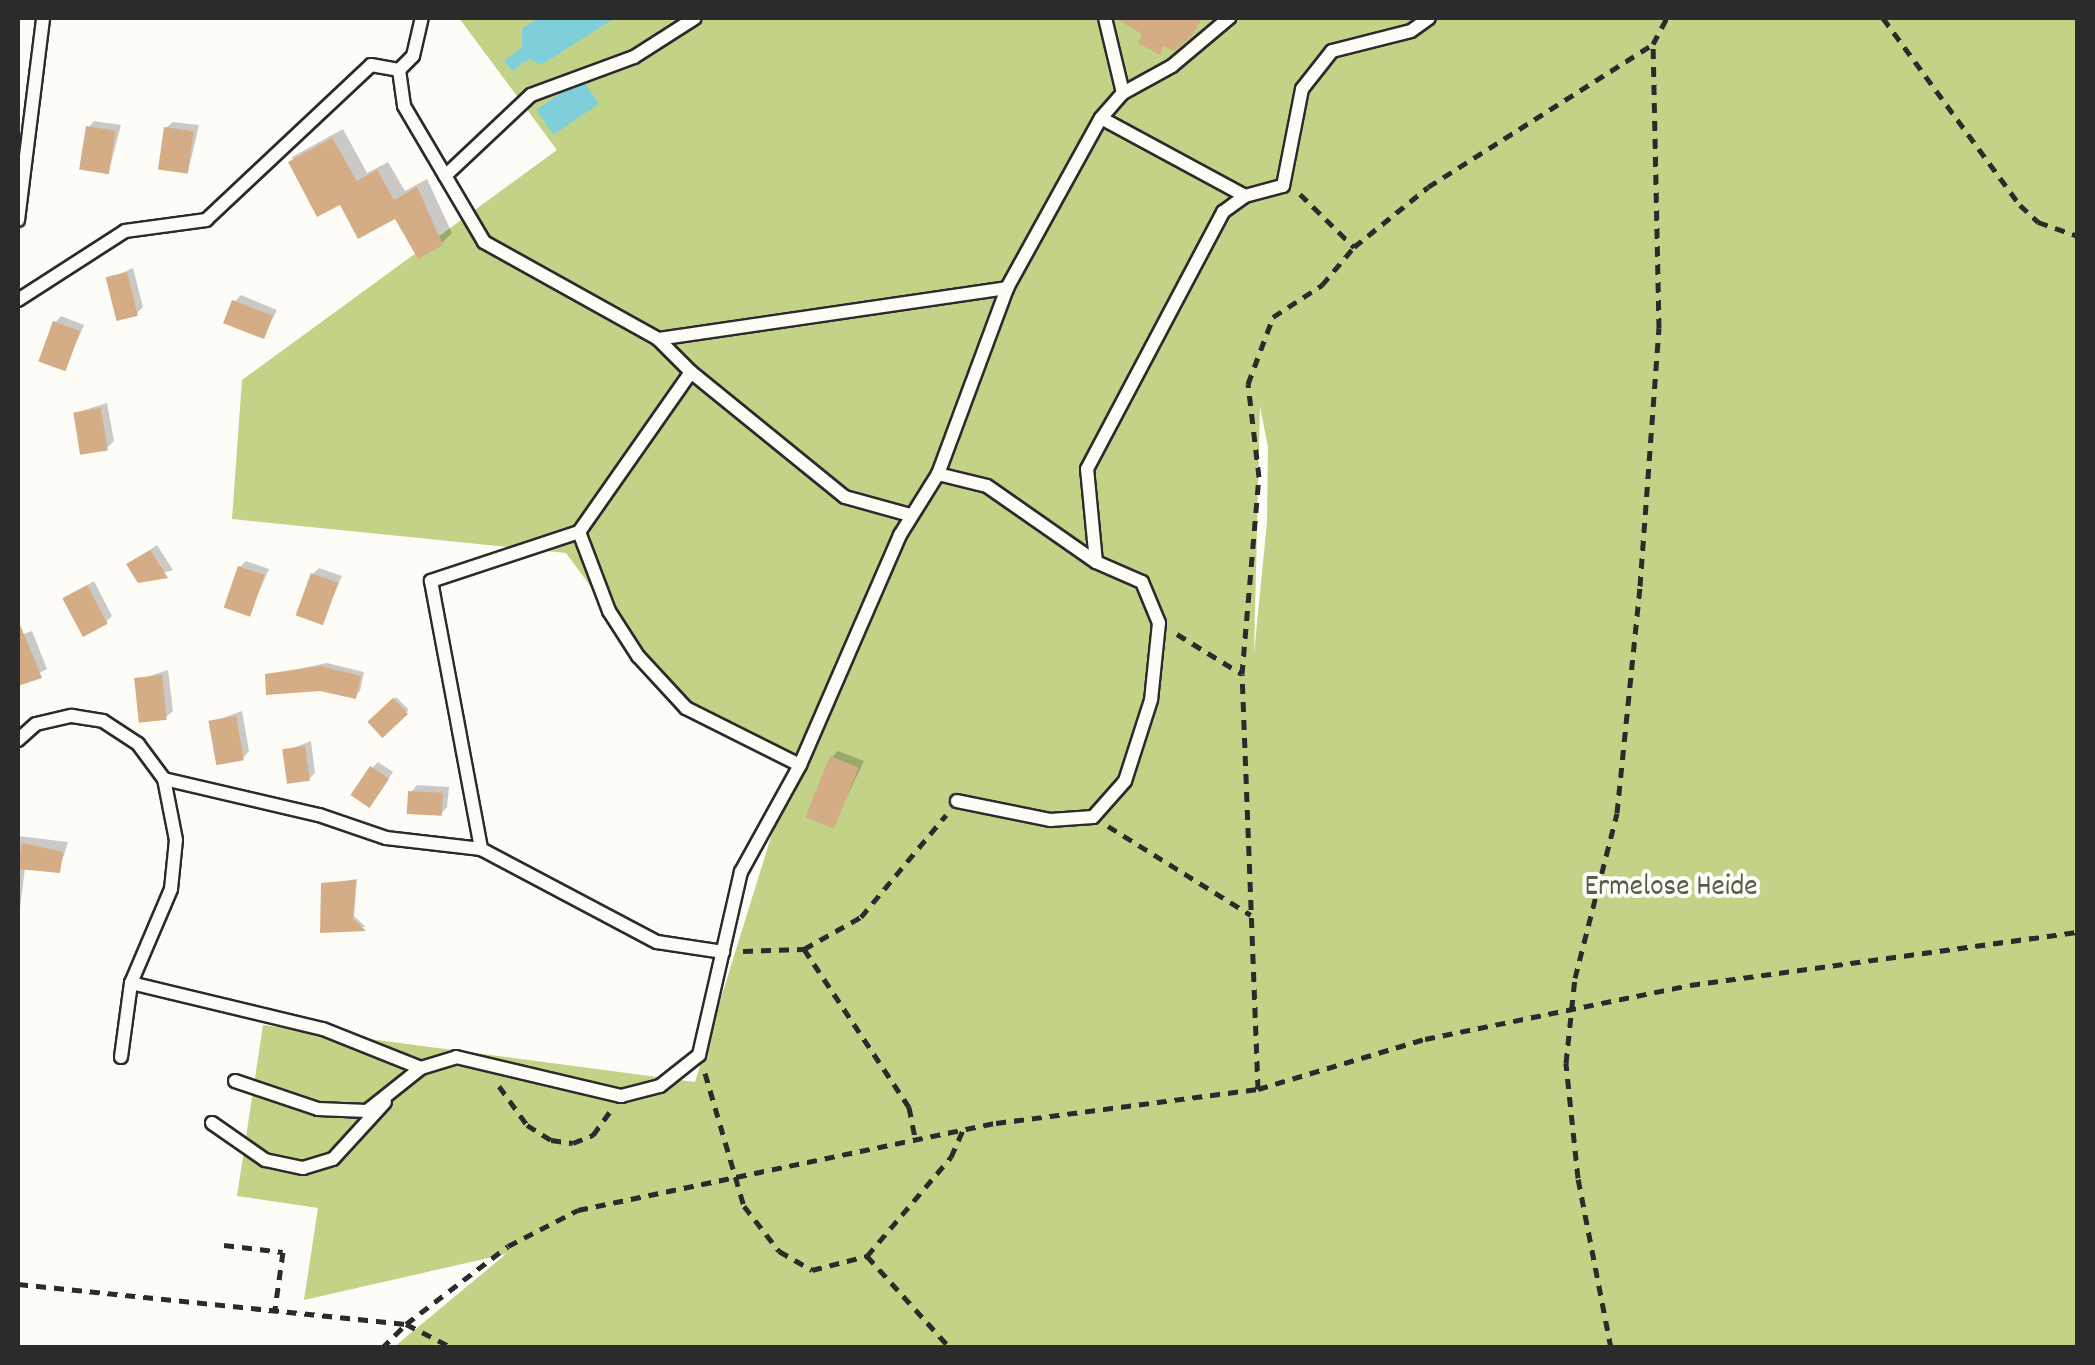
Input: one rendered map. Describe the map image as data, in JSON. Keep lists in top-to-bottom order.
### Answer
{
  "parks": ["Ermelose Heide"]
}
